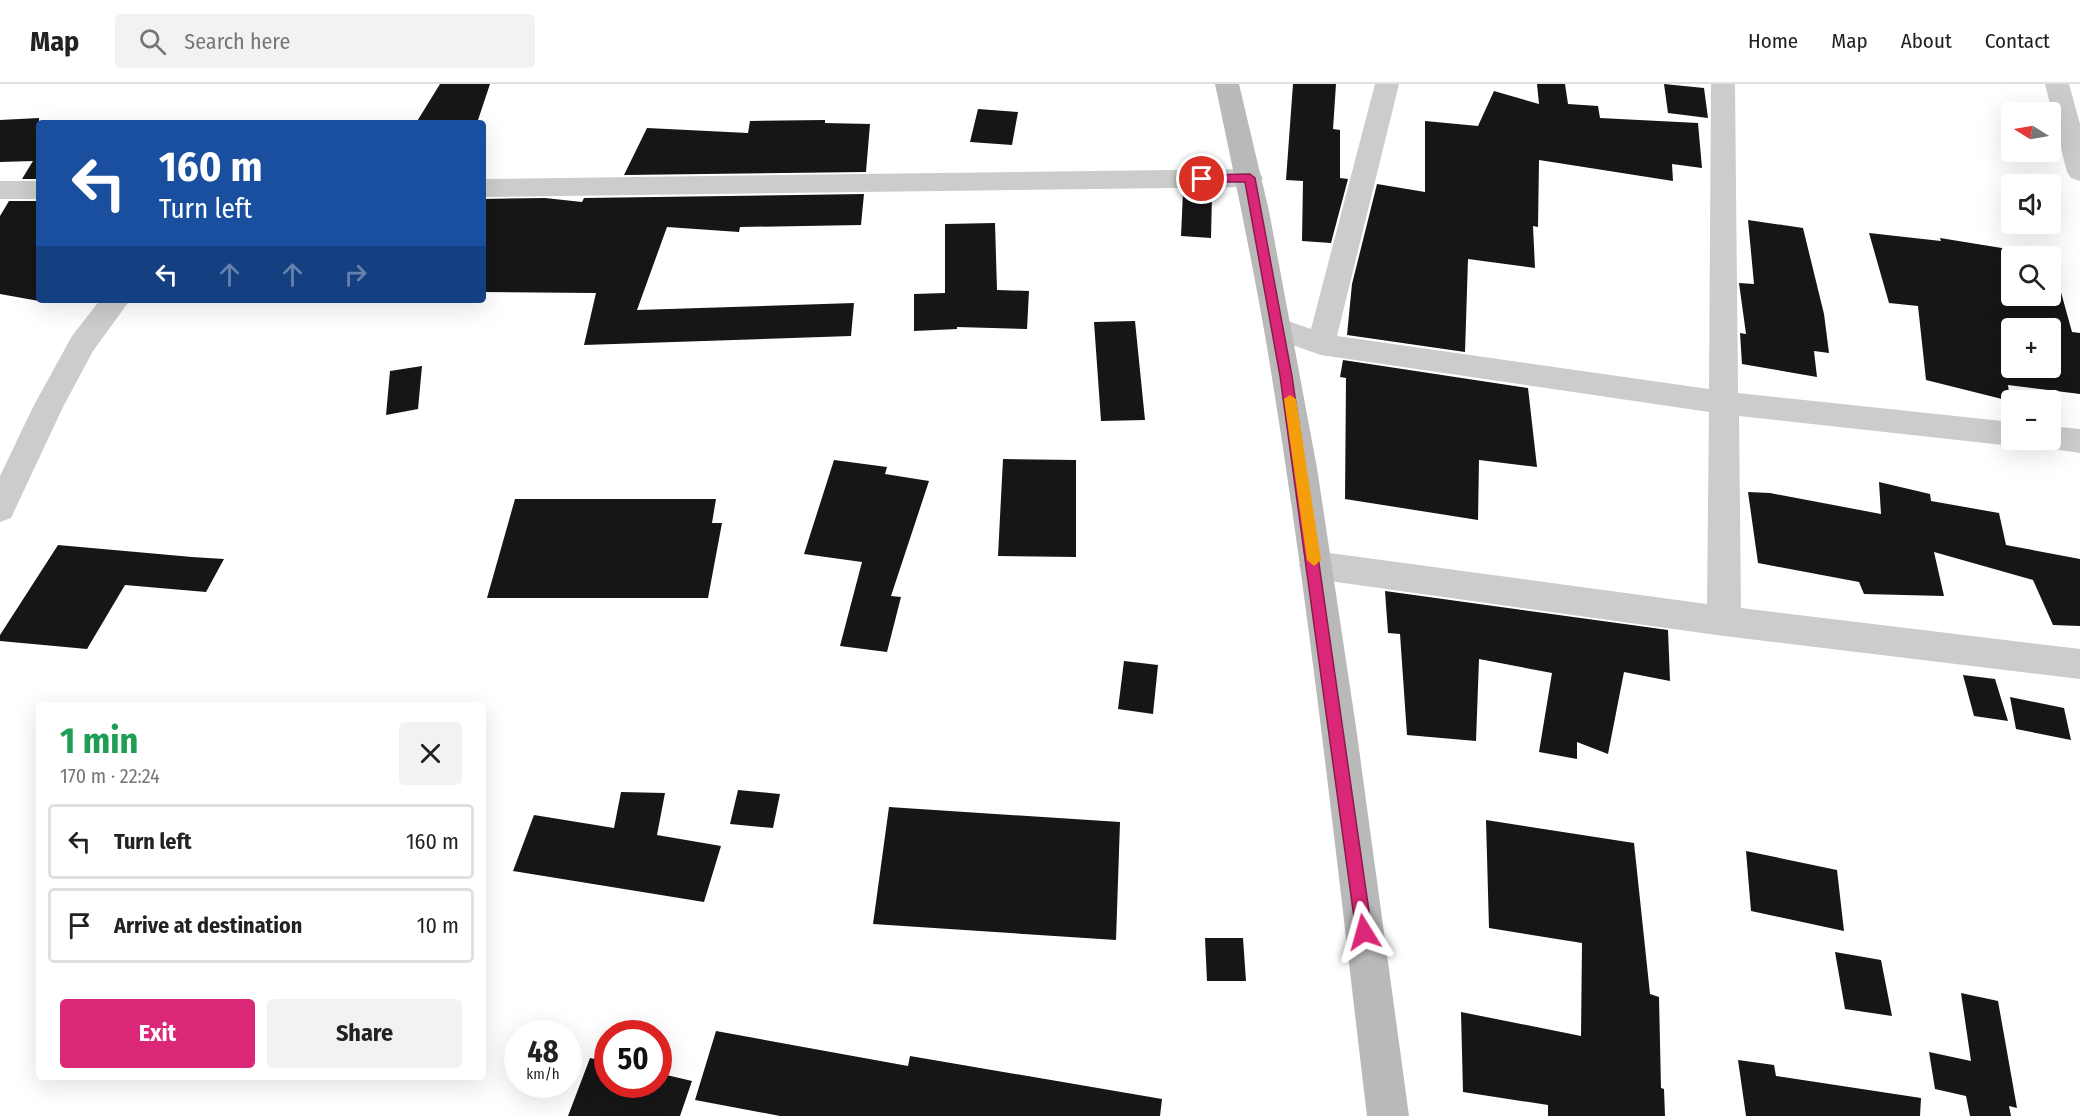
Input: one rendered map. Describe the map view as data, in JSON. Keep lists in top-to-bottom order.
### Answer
{
  "north": "left",
  "page": {
    "header": "Map",
    "search": "Search here",
    "nav": [
      "Home",
      "Map",
      "About",
      "Contact"
    ],
    "map_buttons": ["+", "−"],
    "turn": ["160 m", "Turn left"],
    "heading": ["1 min", "170 m · 22:24"],
    "list": [
      {
        "name": "Turn left",
        "value": "160 m"
      },
      {
        "name": "Arrive at destination",
        "value": "10 m"
      }
    ],
    "buttons": ["Exit", "Share"],
    "speed": "48 km/h",
    "limit": "50"
  }
}
